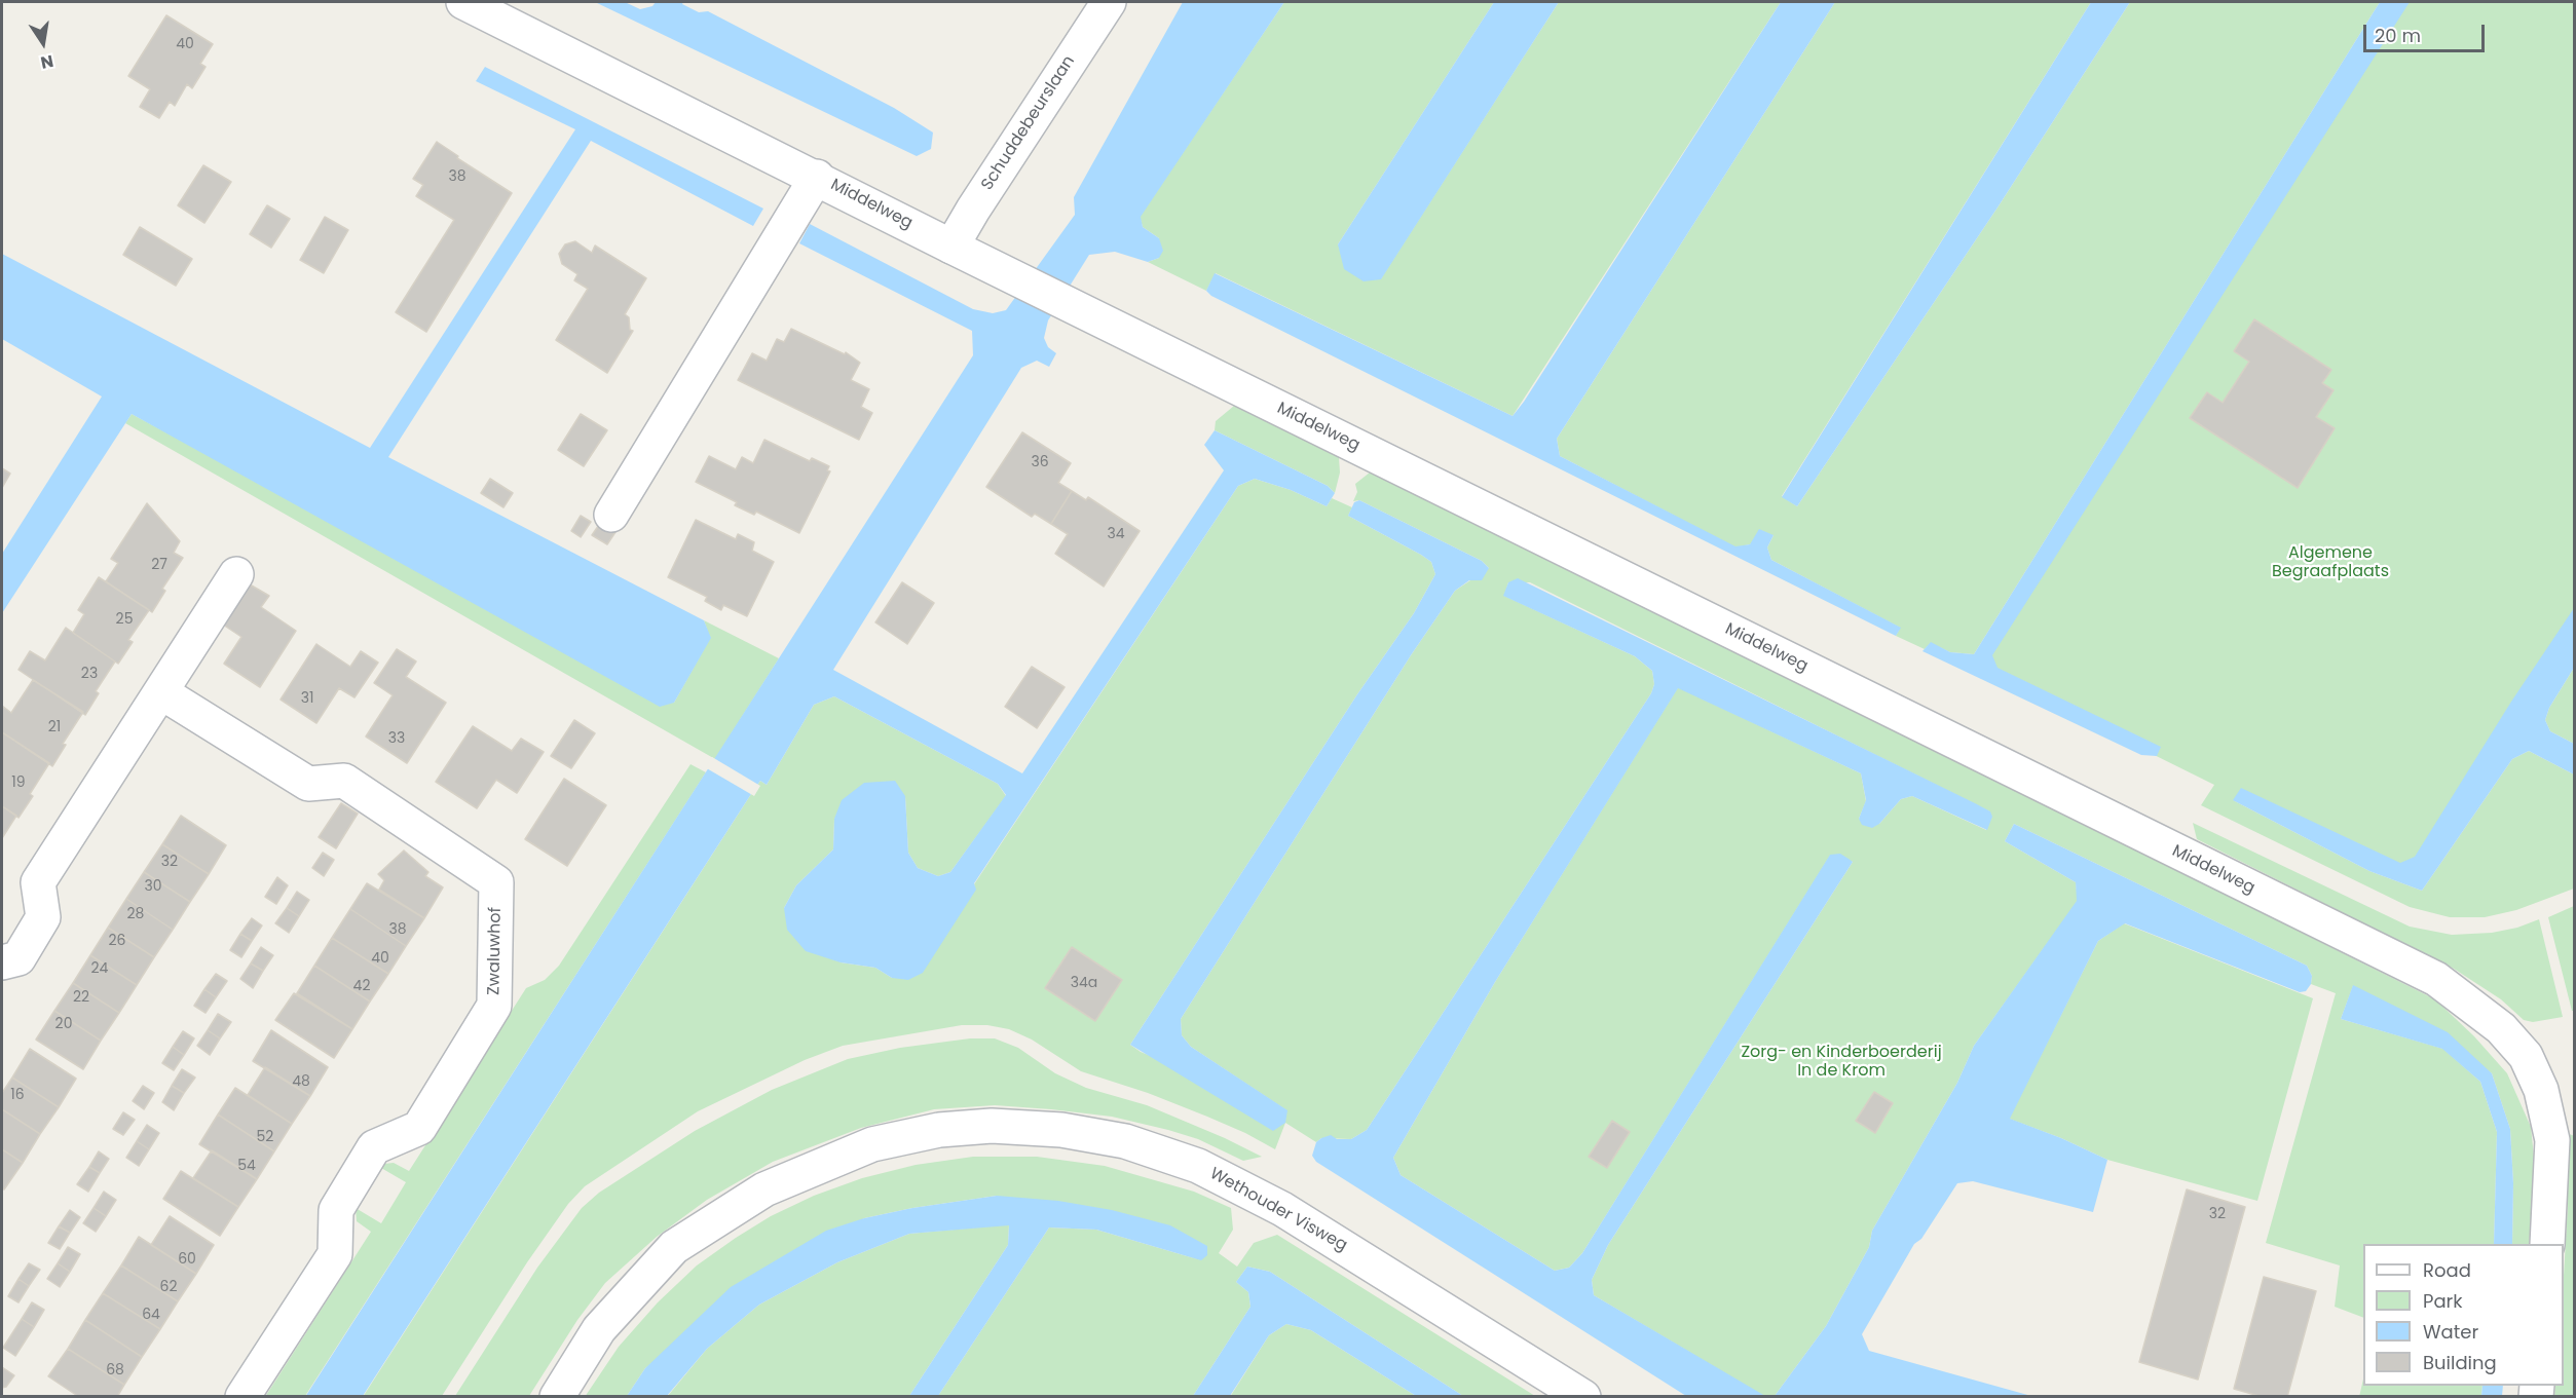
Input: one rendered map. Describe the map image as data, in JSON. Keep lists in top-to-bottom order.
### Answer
{
  "streets": {
    "street": [
      "Schuddebeurslaan",
      "Middelweg",
      "Zwaluwhof",
      "Wethouder Visweg"
    ]
  },
  "crossings": [
    ["Schuddebeurslaan", "Middelweg"]
  ],
  "parks": ["Algemene Begraafplaats", "Zorg- en Kinderboerderij In de Krom"],
  "house_numbers": [
    "40",
    "38",
    "36",
    "34",
    "27",
    "25",
    "23",
    "31",
    "21",
    "33",
    "19",
    "32",
    "30",
    "28",
    "38",
    "26",
    "40",
    "24",
    "34a",
    "42",
    "22",
    "20",
    "48",
    "16",
    "52",
    "54",
    "32",
    "60",
    "62",
    "64",
    "68"
  ],
  "legend": [
    "Road",
    "Park",
    "Water",
    "Building"
  ],
  "scale_bar": "20 m",
  "north": "bottom"
}
